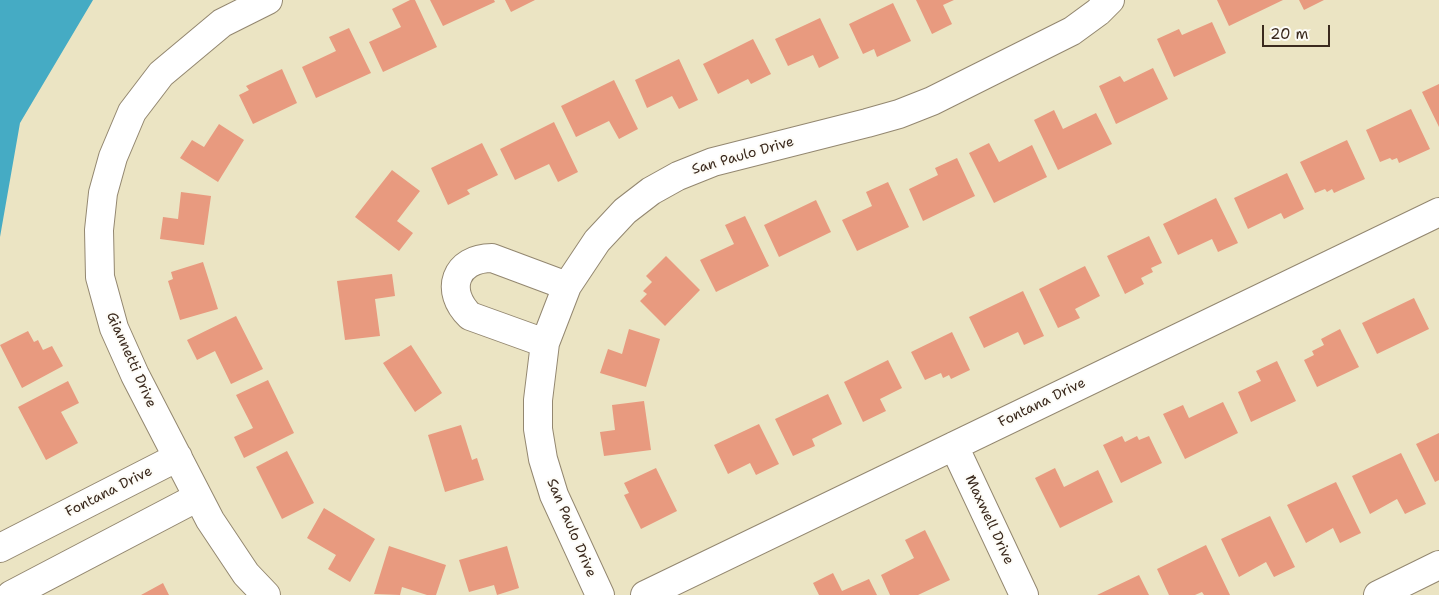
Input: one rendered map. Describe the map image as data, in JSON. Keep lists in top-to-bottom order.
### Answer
{
  "streets": {
    "street": [
      "San Paulo Drive",
      "Giannetti Drive",
      "Fontana Drive",
      "Maxwell Drive"
    ]
  },
  "crossings": [
    ["Giannetti Drive", "Fontana Drive"],
    ["Fontana Drive", "Maxwell Drive"]
  ],
  "scale_bar": "20 m"
}
